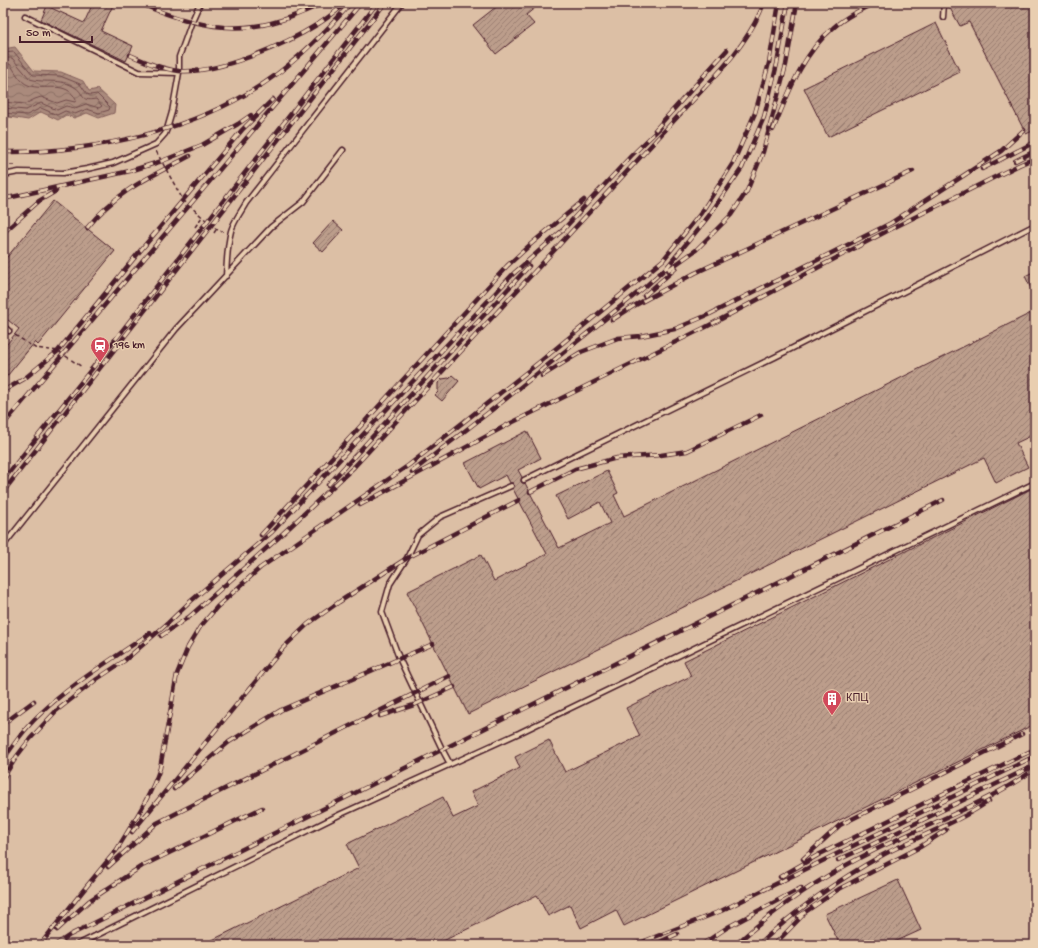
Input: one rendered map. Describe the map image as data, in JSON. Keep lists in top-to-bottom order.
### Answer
{
  "places": {
    "station": ["196 km"],
    "building": ["КПЦ"]
  },
  "scale_bar": "50 m"
}
